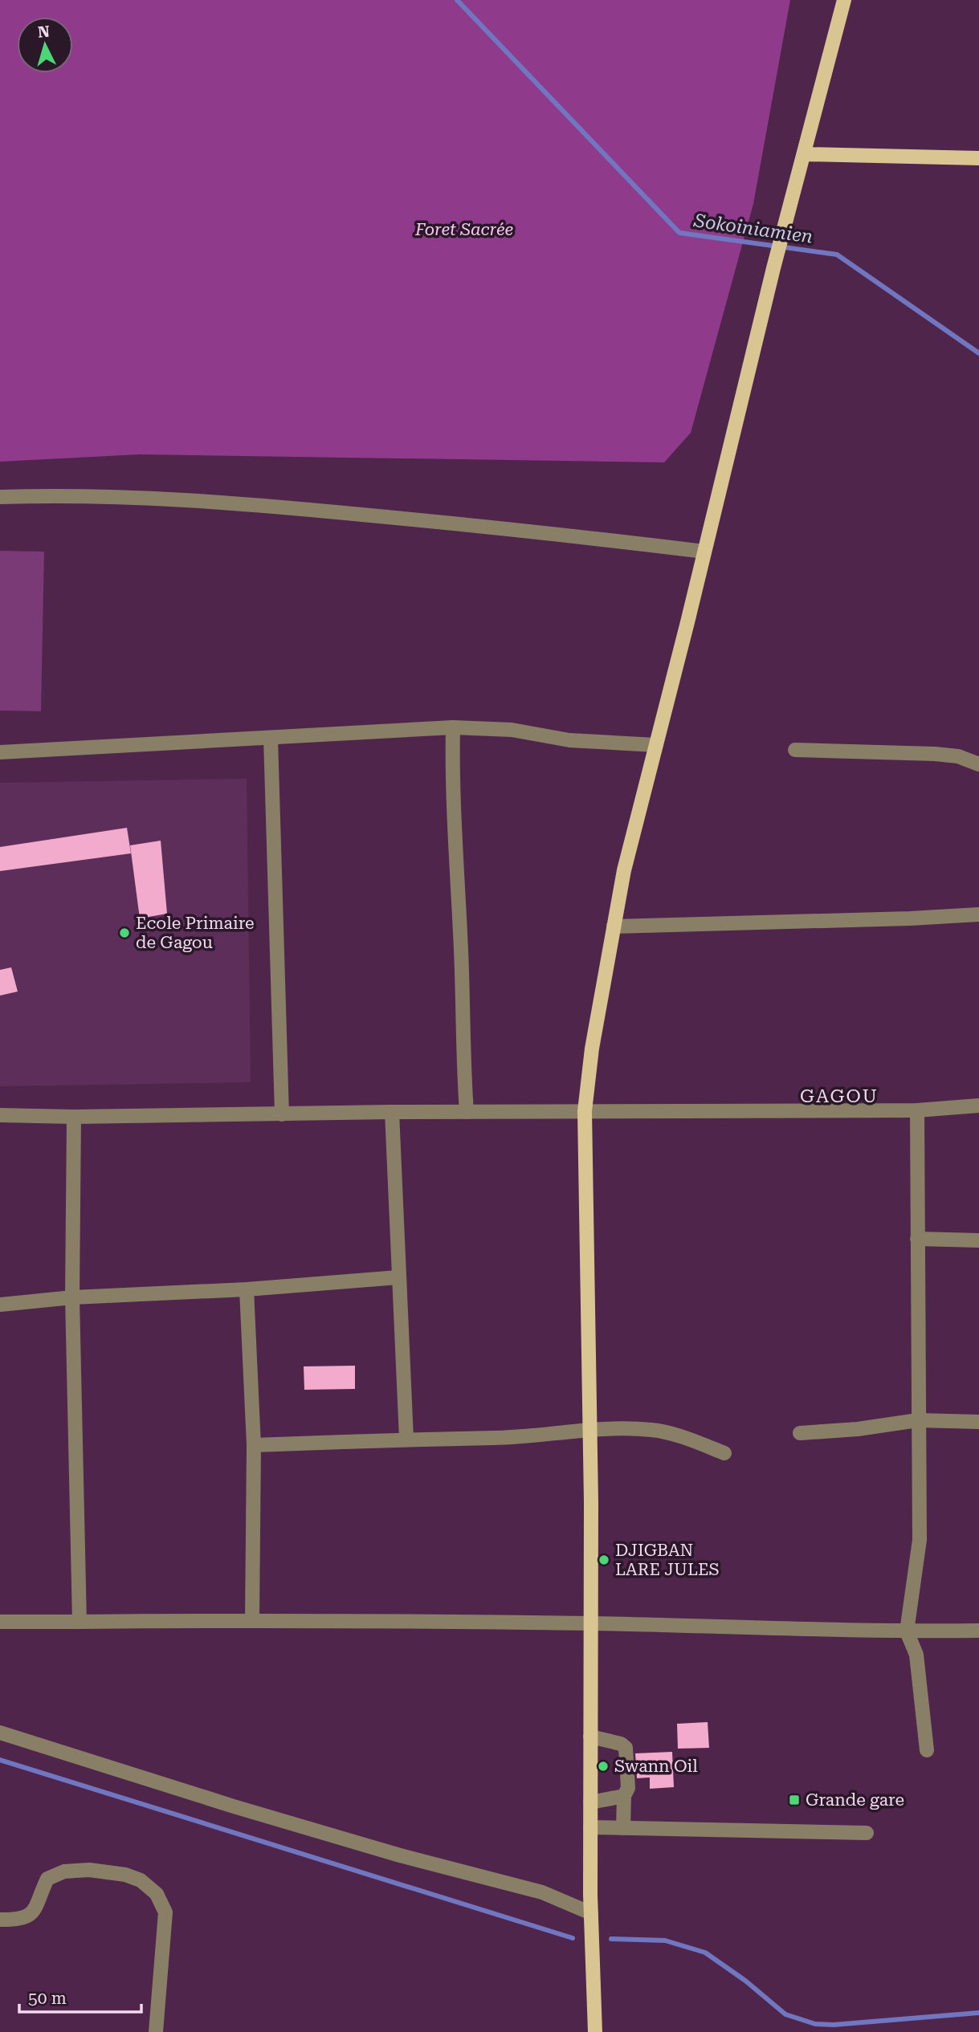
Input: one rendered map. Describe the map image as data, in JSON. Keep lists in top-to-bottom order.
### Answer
{
  "districts": ["GAGOU"],
  "water": ["Sokoiniamien"],
  "parks": ["Foret Sacrée"],
  "places": {
    "other": ["Ecole Primaire de Gagou", "DJIGBAN LARE JULES", "Swann Oil"],
    "transit": ["Grande gare"]
  },
  "scale_bar": "50 m",
  "north": "top"
}
